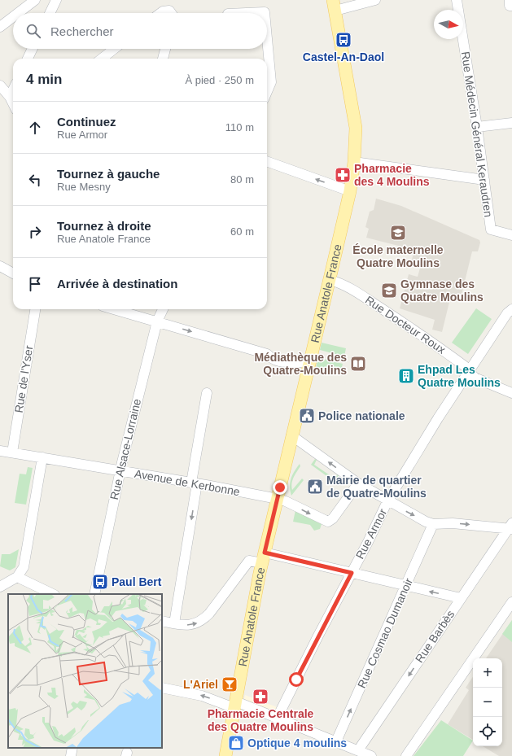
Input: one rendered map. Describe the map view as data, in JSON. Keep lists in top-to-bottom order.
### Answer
{
  "streets": {
    "main road": ["Rue Anatole France"],
    "street": [
      "Rue Médecin Général Keraudren",
      "Rue Docteur Roux",
      "Rue de l'Yser",
      "Rue Alsace-Lorraine",
      "Avenue de Kerbonne",
      "Rue Armor",
      "Rue Cosmao Dumanoir",
      "Rue Barbès"
    ]
  },
  "crossings": [
    ["Rue Anatole France", "Rue Docteur Roux"],
    ["Rue Anatole France", "Avenue de Kerbonne"],
    ["Rue Docteur Roux", "Rue Armor"],
    ["Rue de l'Yser", "Avenue de Kerbonne"],
    ["Rue Alsace-Lorraine", "Avenue de Kerbonne"]
  ],
  "places": {
    "bus stop": ["Castel-An-Daol", "Paul Bert"],
    "pharmacy": ["Pharmacie des 4 Moulins", "Pharmacie Centrale des Quatre Moulins"],
    "school or university": ["École maternelle Quatre Moulins", "Gymnase des Quatre Moulins"],
    "library": ["Médiathèque des Quatre-Moulins"],
    "building": ["Ehpad Les Quatre Moulins"],
    "public building": ["Police nationale", "Mairie de quartier de Quatre-Moulins"],
    "bar": ["L'Ariel"],
    "shop": ["Optique 4 moulins"]
  },
  "north": "right",
  "page": {
    "search": "Rechercher",
    "heading": ["4 min", "À pied · 250 m"],
    "list": [
      ["Continuez", "Rue Armor", "110 m"],
      ["Tournez à gauche", "Rue Mesny", "80 m"],
      ["Tournez à droite", "Rue Anatole France", "60 m"],
      "Arrivée à destination"
    ],
    "map_buttons": ["+", "−"]
  }
}
